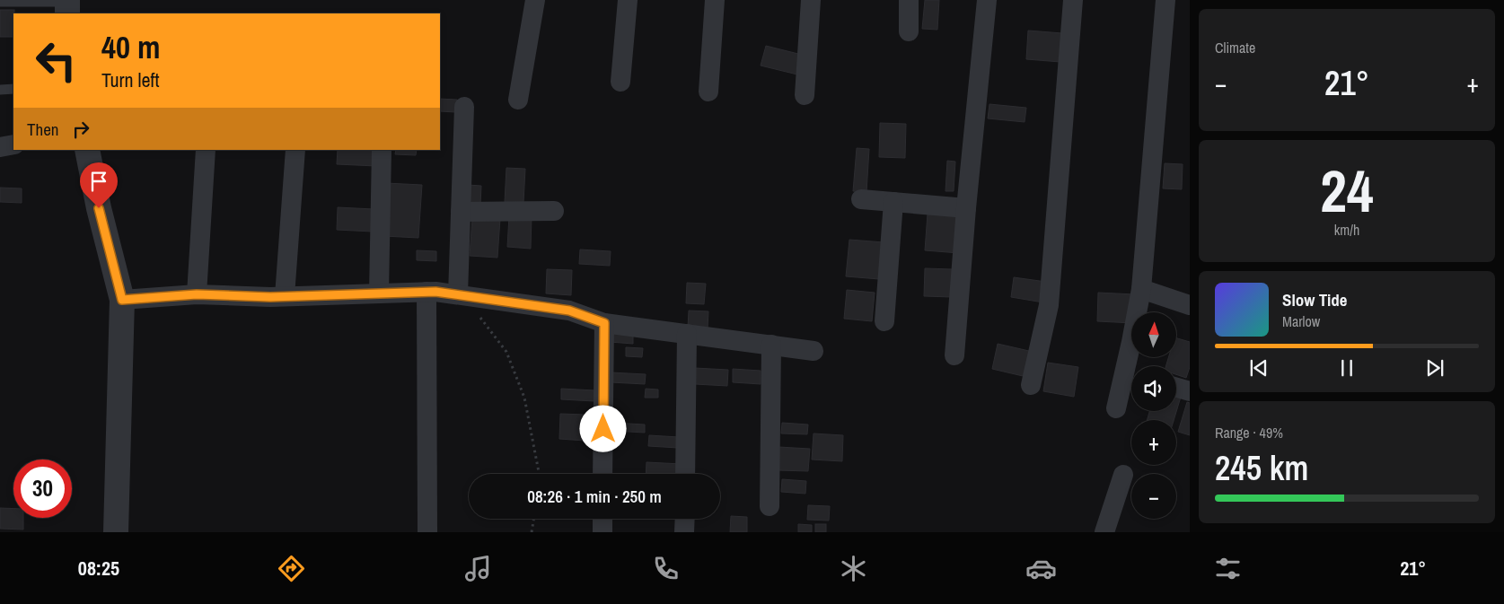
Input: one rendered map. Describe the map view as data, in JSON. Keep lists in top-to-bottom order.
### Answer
{
  "north": "top",
  "page": {
    "tile": [
      "Climate",
      ["24", "km/h"],
      ["Range · 49%", "245 km"]
    ],
    "turn": ["40 m", "Turn left"],
    "heat": ["−", "21°", "+"],
    "then": "Then",
    "song": ["Slow Tide", "Marlow"],
    "map_buttons": ["+", "−"],
    "limit": "30",
    "trip": "08:26 · 1 min · 250 m",
    "tabs": ["08:25", "21°"]
  }
}
